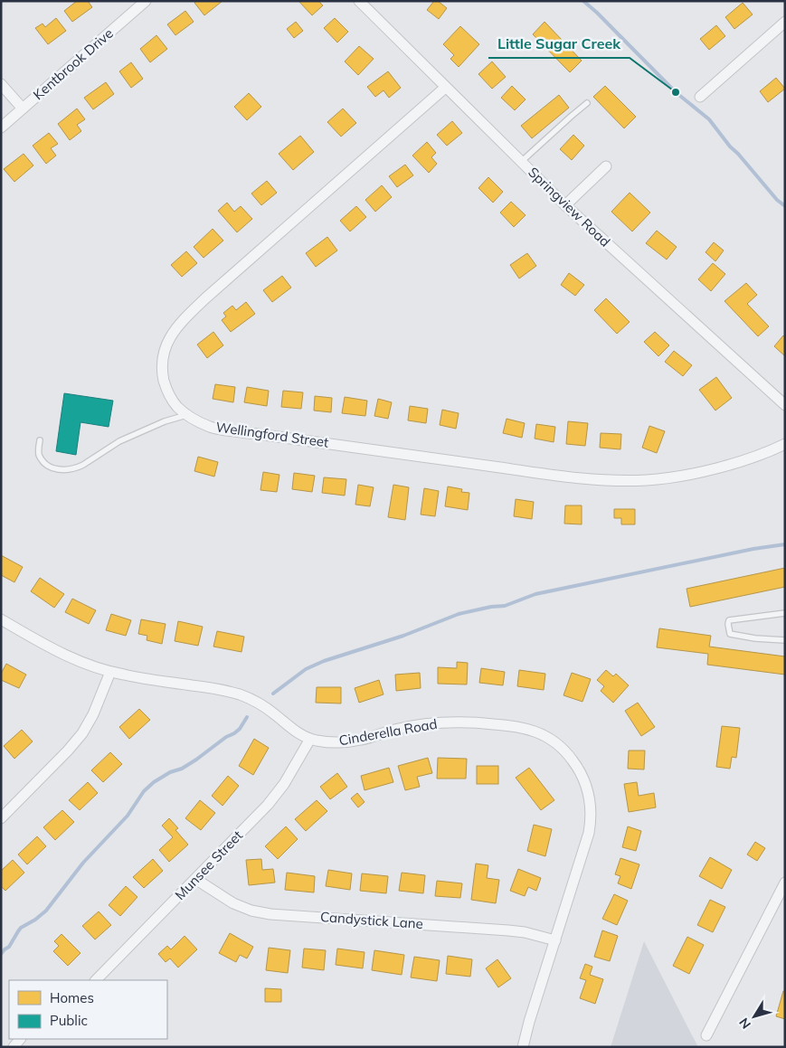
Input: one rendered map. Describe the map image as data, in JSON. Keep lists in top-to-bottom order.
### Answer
{
  "streets": {
    "street": [
      "Kentbrook Drive",
      "Springview Road",
      "Wellingford Street",
      "Cinderella Road",
      "Munsee Street",
      "Candystick Lane"
    ]
  },
  "crossings": [
    ["Springview Road", "Wellingford Street"],
    ["Cinderella Road", "Munsee Street"],
    ["Cinderella Road", "Candystick Lane"],
    ["Munsee Street", "Candystick Lane"]
  ],
  "places": ["Little Sugar Creek"],
  "legend": ["Homes", "Public"],
  "north": "bottom left"
}
